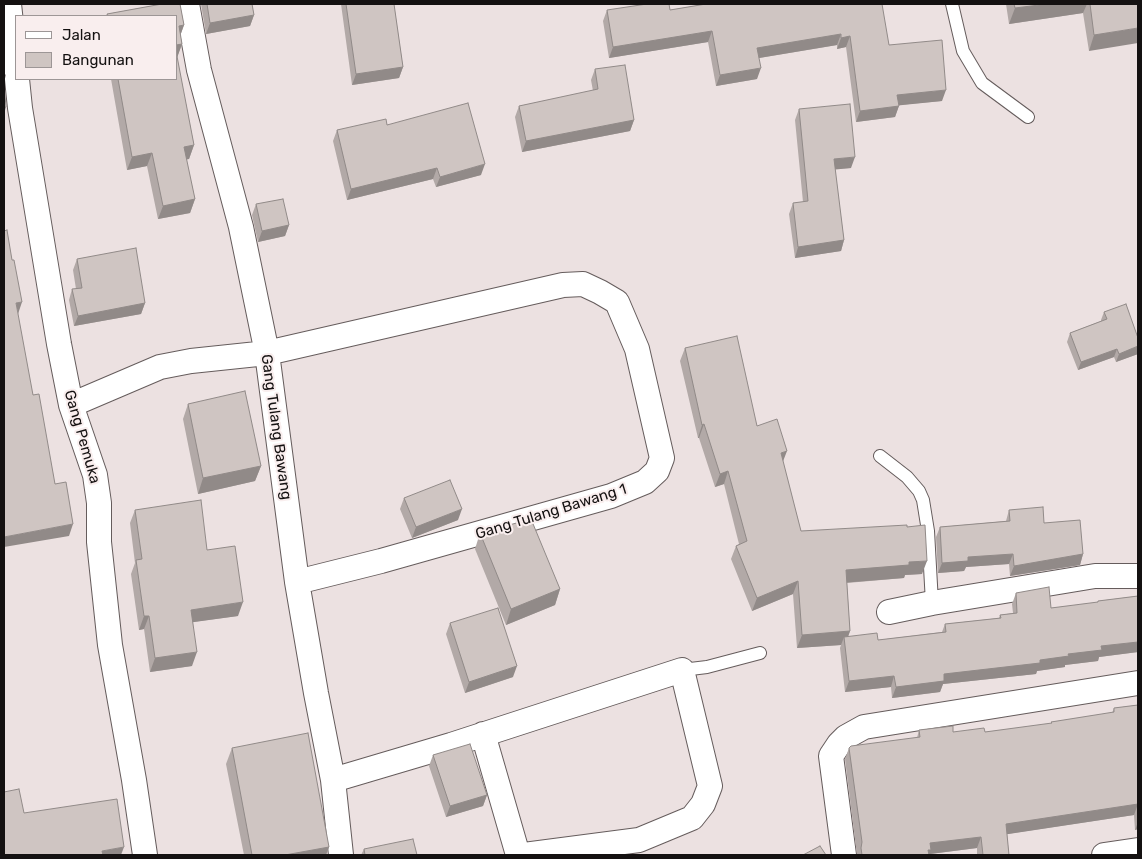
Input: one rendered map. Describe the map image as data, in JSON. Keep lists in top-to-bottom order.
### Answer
{
  "streets": {
    "street": ["Gang Tulang Bawang", "Gang Pemuka", "Gang Tulang Bawang 1"]
  },
  "crossings": [
    ["Gang Tulang Bawang", "Gang Tulang Bawang 1"],
    ["Gang Pemuka", "Gang Tulang Bawang 1"]
  ],
  "legend": ["Jalan", "Bangunan"]
}
